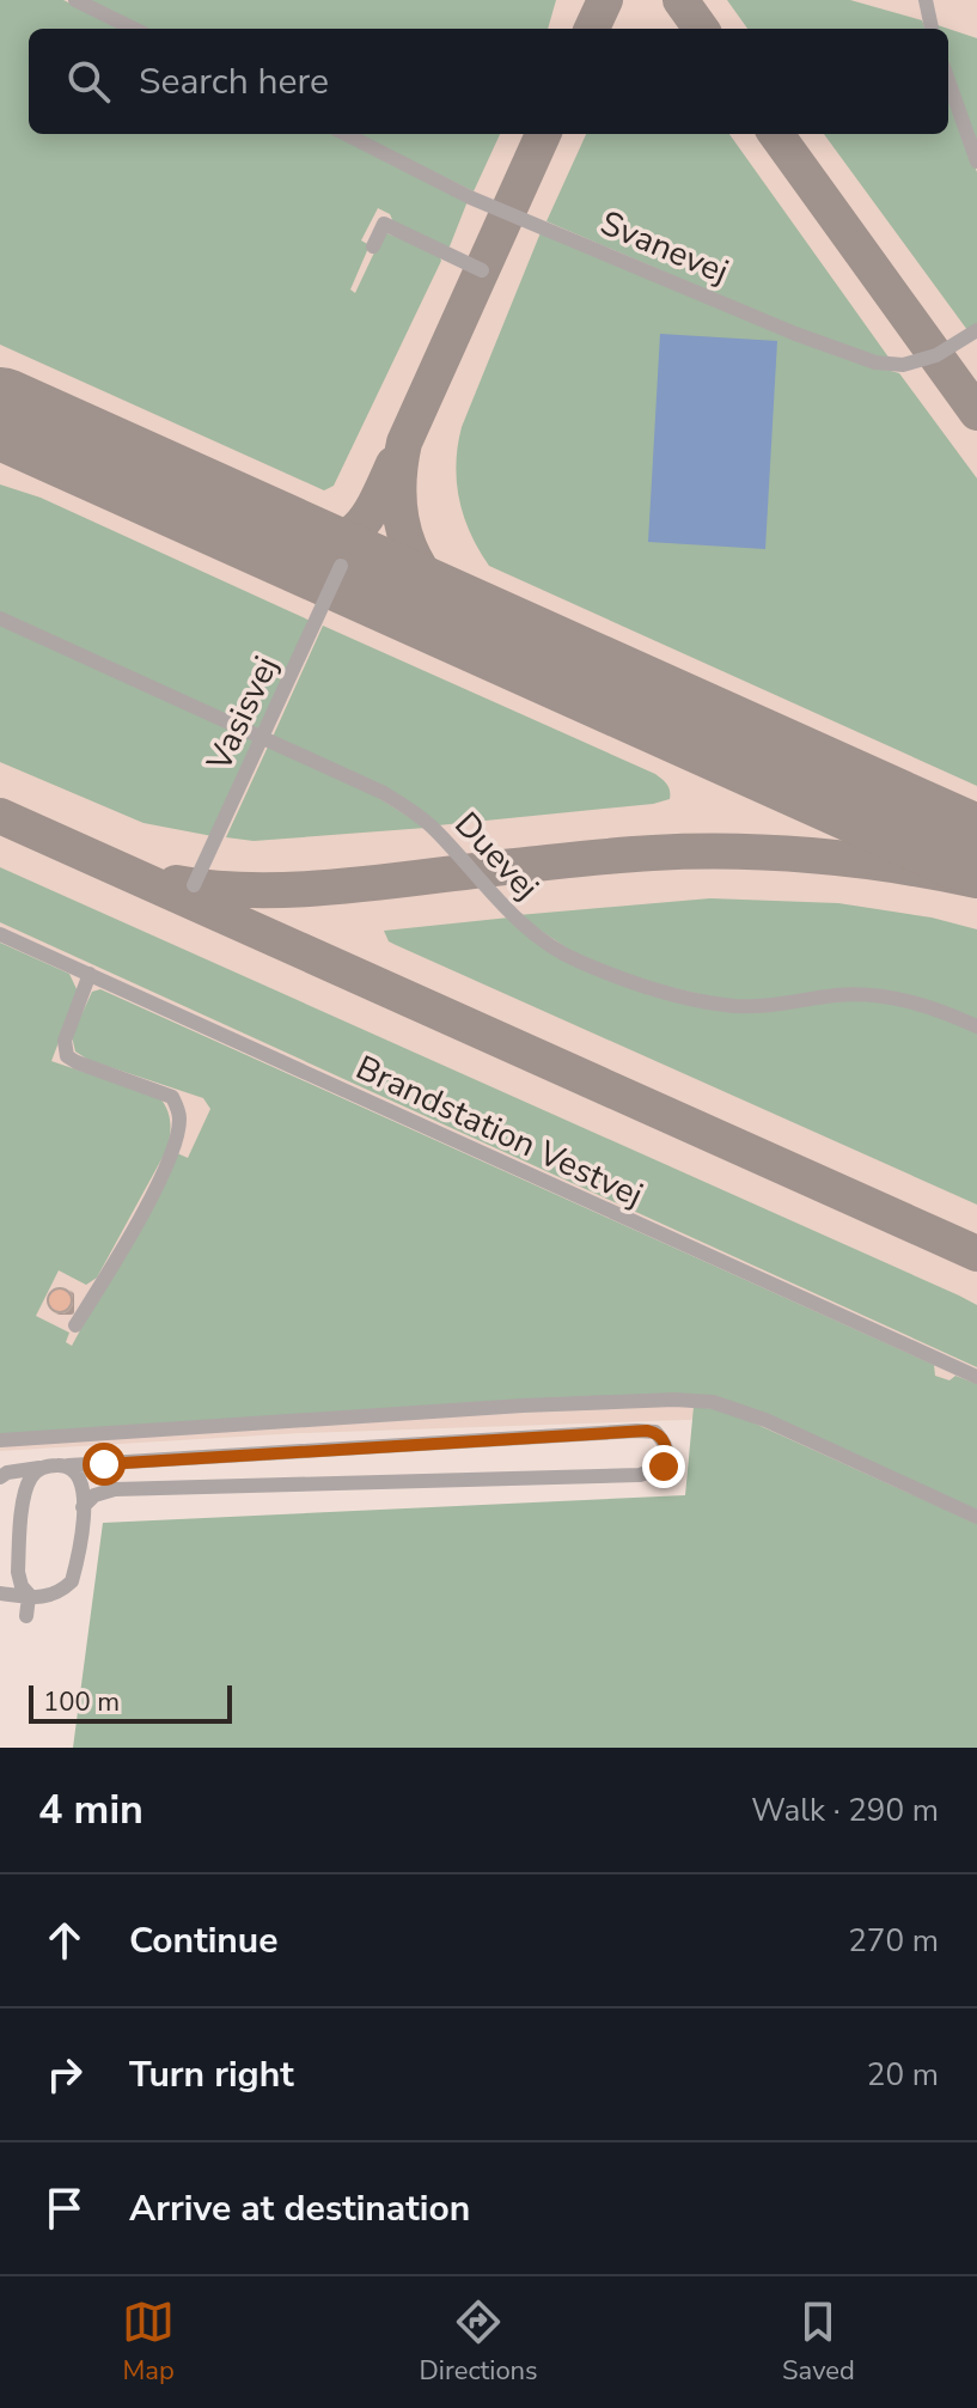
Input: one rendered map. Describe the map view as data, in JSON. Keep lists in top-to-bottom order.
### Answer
{
  "streets": {
    "lane": [
      "Svanevej",
      "Vasisvej",
      "Duevej",
      "Brandstation Vestvej"
    ]
  },
  "crossings": [
    ["Vasisvej", "Duevej"]
  ],
  "scale_bar": "100 m",
  "page": {
    "search": "Search here",
    "scale": "100 m",
    "heading": ["4 min", "Walk · 290 m"],
    "list": [
      ["Continue", "270 m"],
      ["Turn right", "20 m"],
      "Arrive at destination"
    ],
    "nav": ["Map", "Directions", "Saved"]
  }
}
